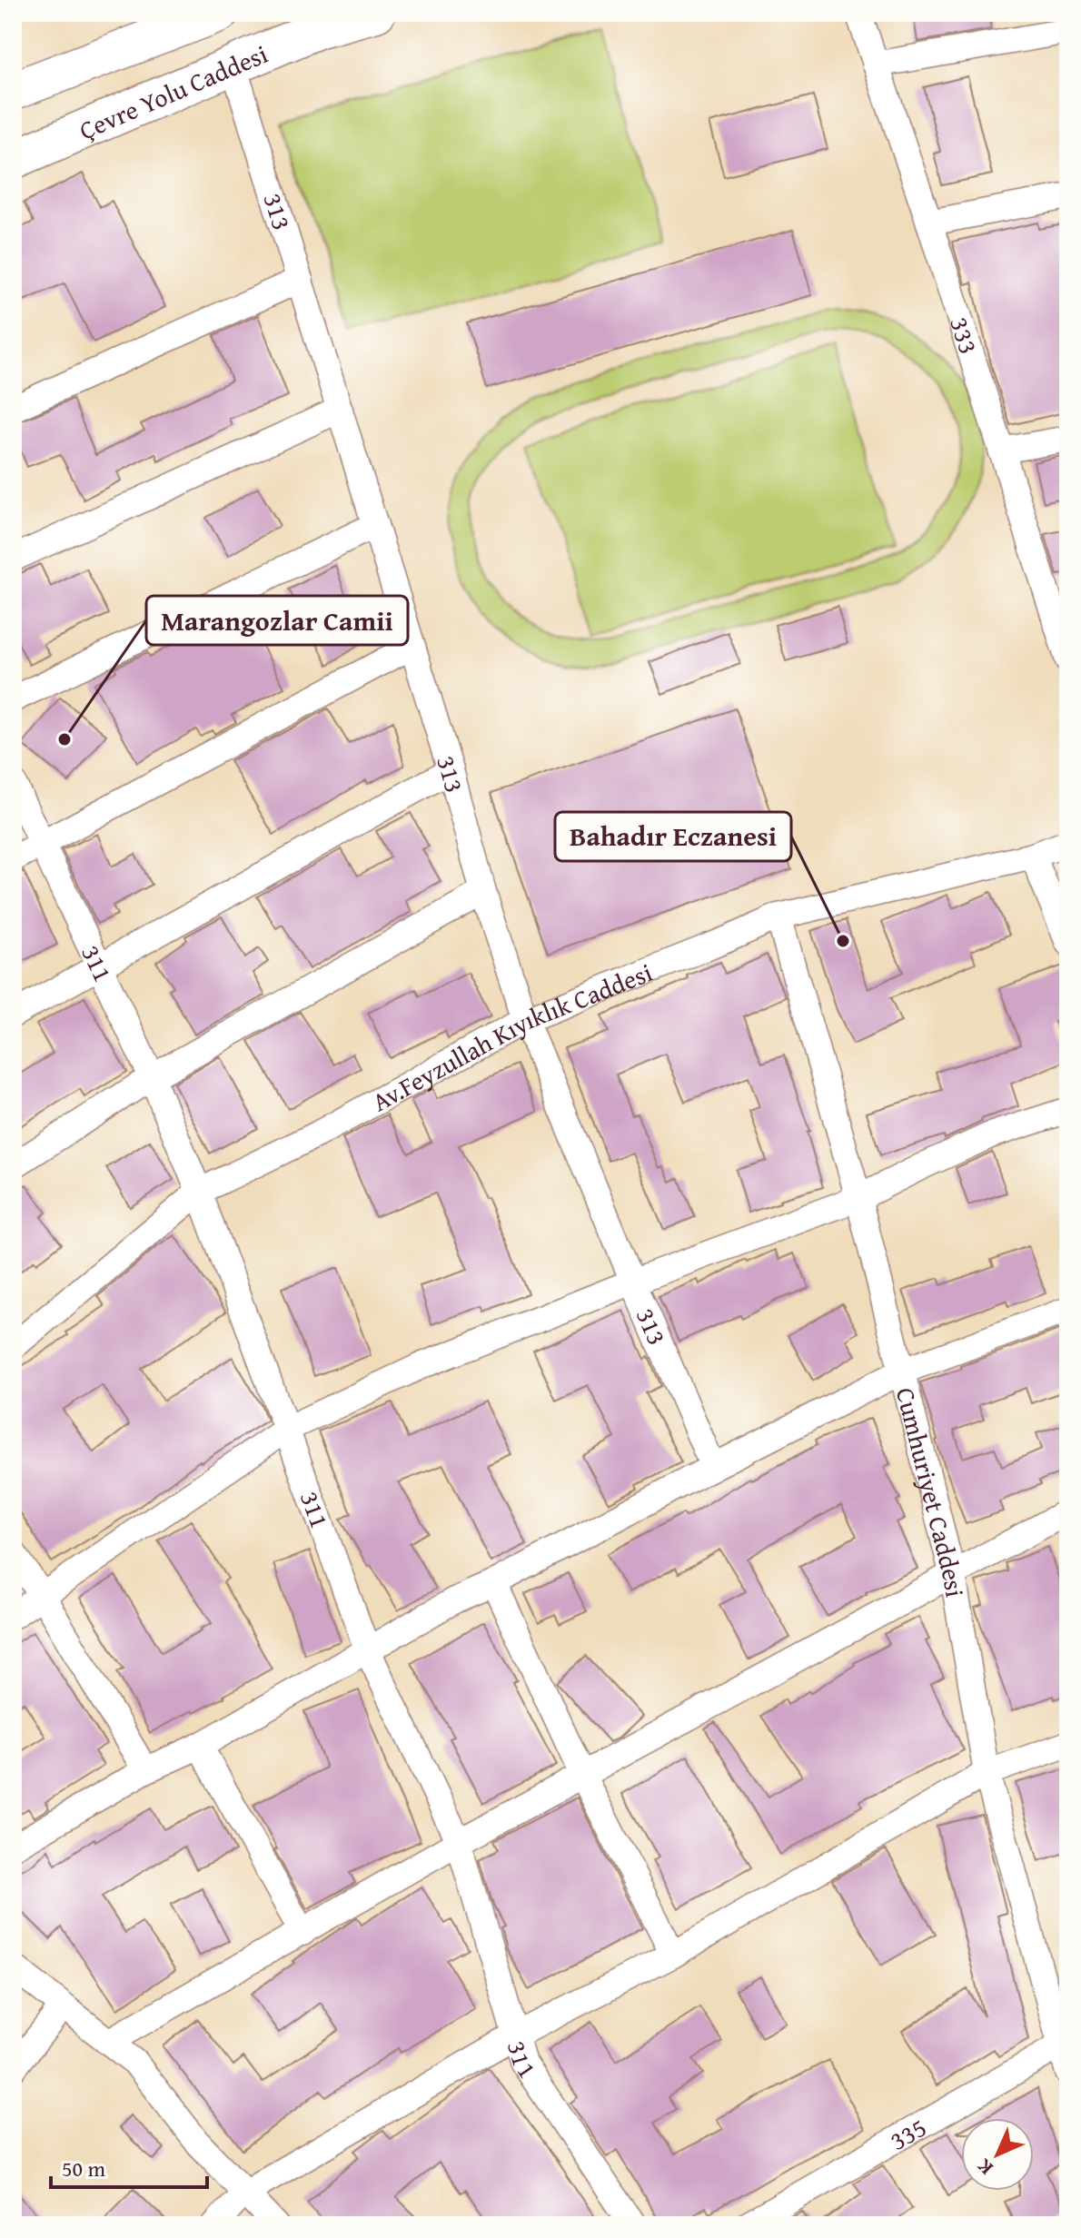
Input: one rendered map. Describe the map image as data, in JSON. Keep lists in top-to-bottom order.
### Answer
{
  "streets": {
    "highway": ["Çevre Yolu Caddesi"],
    "street": [
      "313",
      "333",
      "311",
      "Av.Feyzullah Kıyıklık Caddesi",
      "Cumhuriyet Caddesi",
      "335"
    ]
  },
  "crossings": [
    ["Çevre Yolu Caddesi", "313"],
    ["313", "Av.Feyzullah Kıyıklık Caddesi"],
    ["311", "Av.Feyzullah Kıyıklık Caddesi"],
    ["Av.Feyzullah Kıyıklık Caddesi", "Cumhuriyet Caddesi"],
    ["Cumhuriyet Caddesi", "335"]
  ],
  "places": ["Marangozlar Camii", "Bahadır Eczanesi"],
  "scale_bar": "50 m",
  "north": "bottom left"
}
